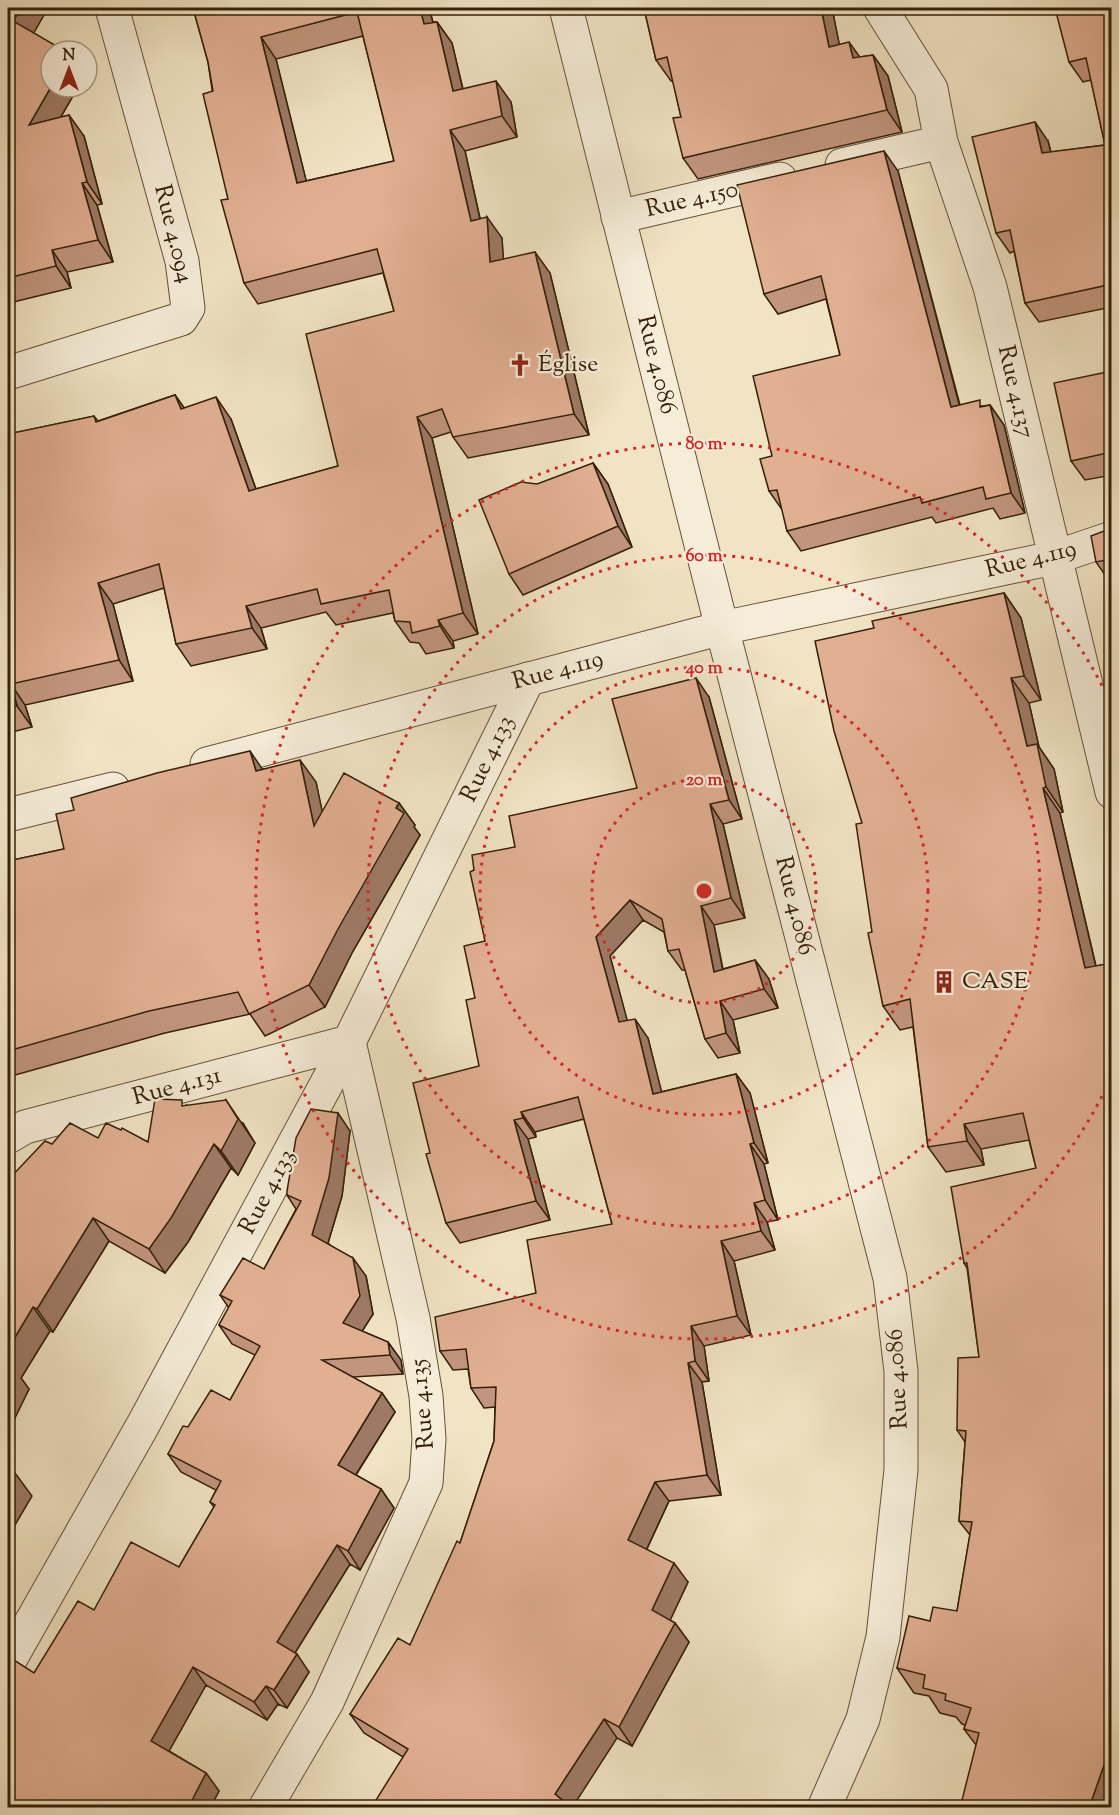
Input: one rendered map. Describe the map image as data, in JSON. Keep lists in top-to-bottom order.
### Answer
{
  "streets": {
    "street": [
      "Rue 4.150",
      "Rue 4.094",
      "Rue 4.086",
      "Rue 4.137",
      "Rue 4.119",
      "Rue 4.133",
      "Rue 4.131",
      "Rue 4.135"
    ]
  },
  "crossings": [
    ["Rue 4.150", "Rue 4.086"],
    ["Rue 4.150", "Rue 4.137"],
    ["Rue 4.086", "Rue 4.119"],
    ["Rue 4.137", "Rue 4.119"],
    ["Rue 4.119", "Rue 4.133"],
    ["Rue 4.133", "Rue 4.131"],
    ["Rue 4.133", "Rue 4.135"],
    ["Rue 4.131", "Rue 4.135"]
  ],
  "places": {
    "church": ["Église"],
    "building": ["CASE"]
  },
  "north": "top",
  "rings": [
    "80 m",
    "60 m",
    "40 m",
    "20 m"
  ]
}
